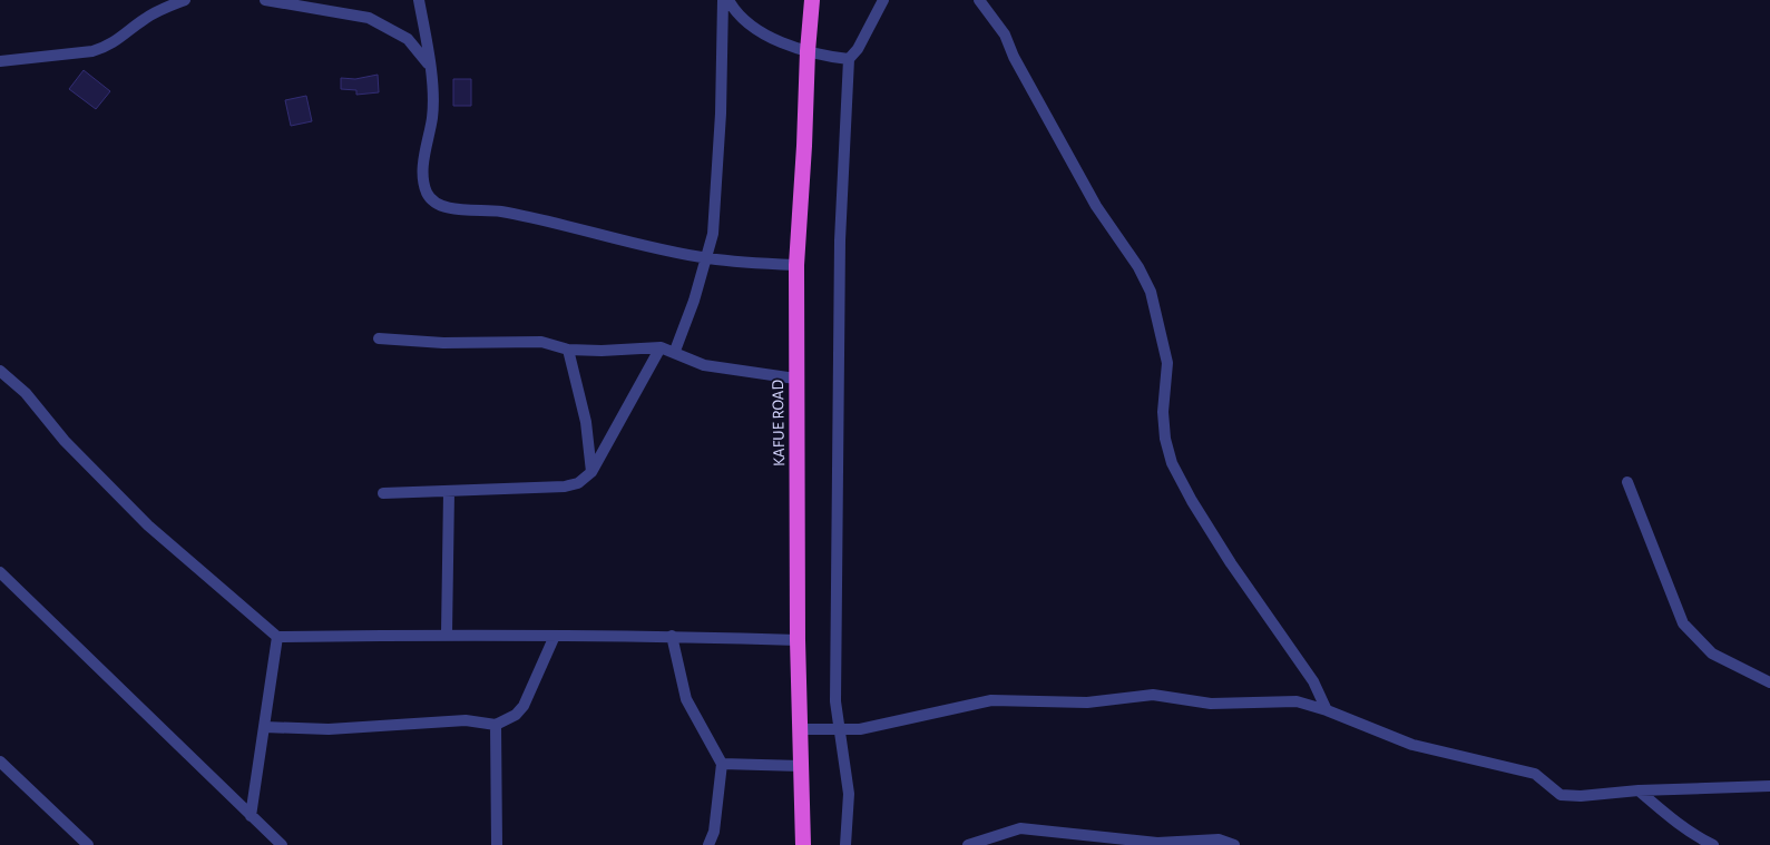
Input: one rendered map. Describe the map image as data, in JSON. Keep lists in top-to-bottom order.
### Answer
{
  "streets": {
    "highway": ["KAFUE ROAD"]
  }
}
